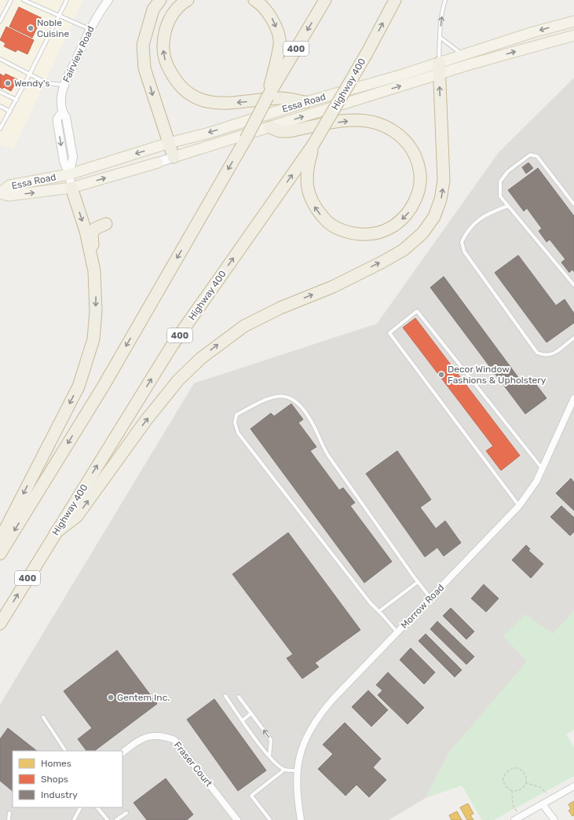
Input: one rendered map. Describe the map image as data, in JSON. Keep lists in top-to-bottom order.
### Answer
{
  "streets": {
    "highway": ["400", "Highway 400"],
    "main road": ["Essa Road"],
    "street": ["Fairview Road", "Morrow Road", "Fraser Court"]
  },
  "crossings": [
    ["Fairview Road", "Essa Road"]
  ],
  "places": [
    "Noble Cuisine",
    "Wendy's",
    "Decor Window Fashions & Upholstery",
    "Gentem Inc."
  ],
  "legend": ["Homes", "Shops", "Industry"]
}
